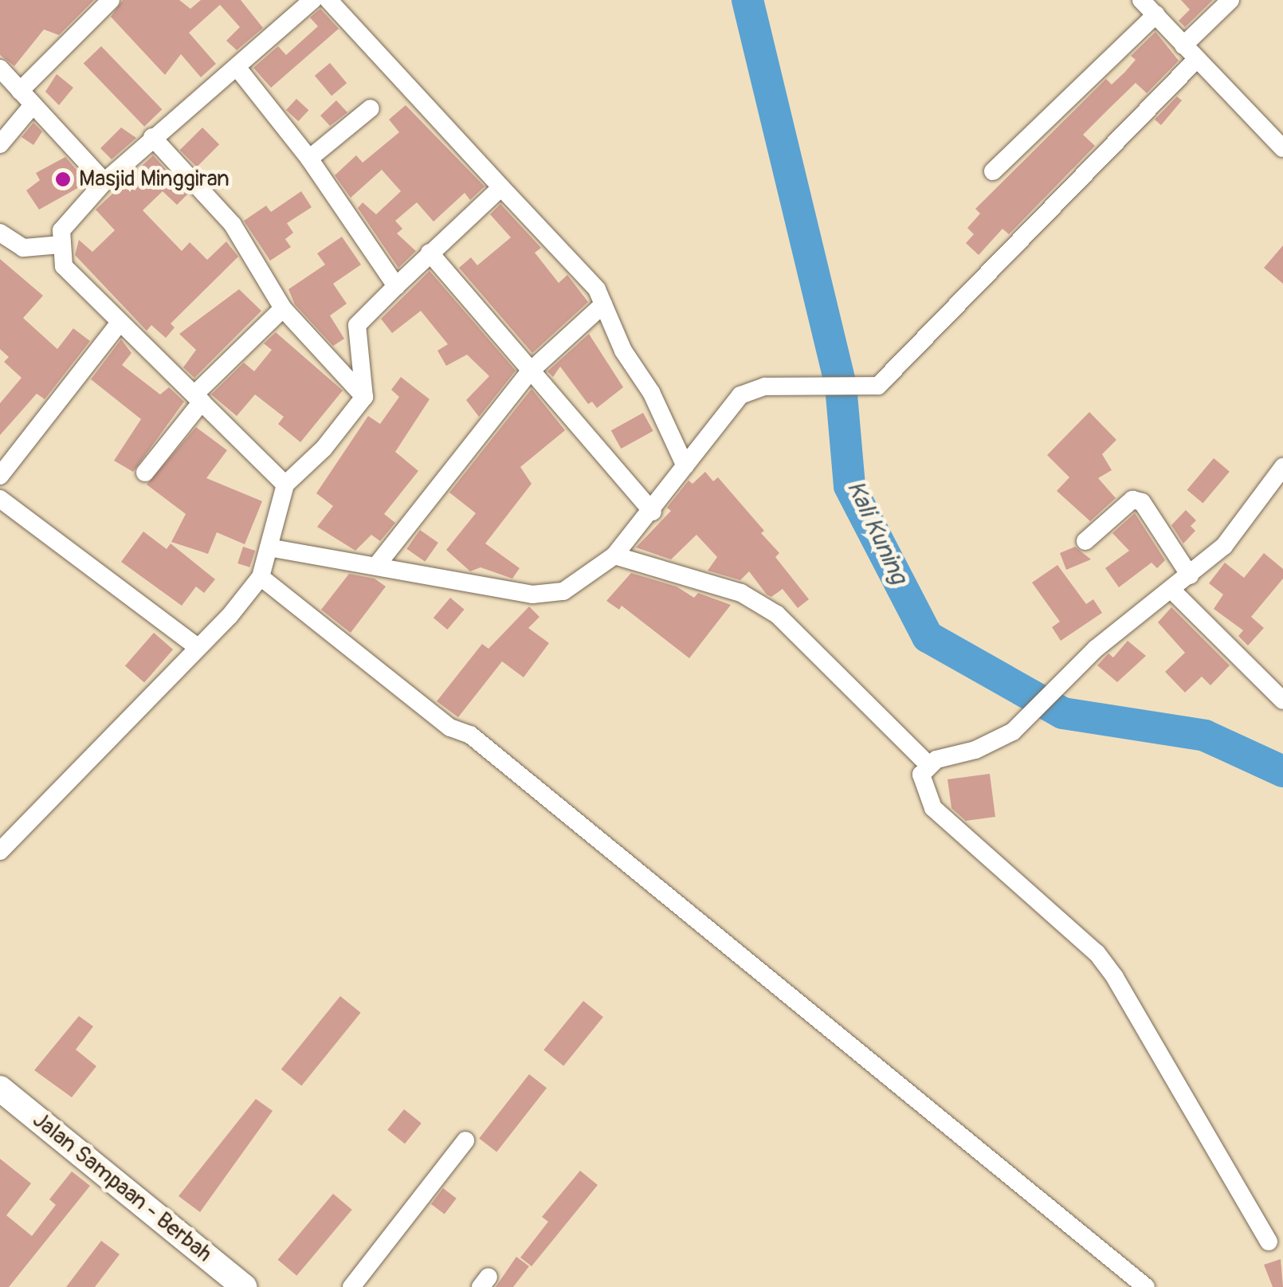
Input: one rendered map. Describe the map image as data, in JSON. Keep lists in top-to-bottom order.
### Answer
{
  "streets": {
    "main road": ["Jalan Sampaan - Berbah"]
  },
  "water": ["Kali Kuning"],
  "places": ["Masjid Minggiran"]
}
